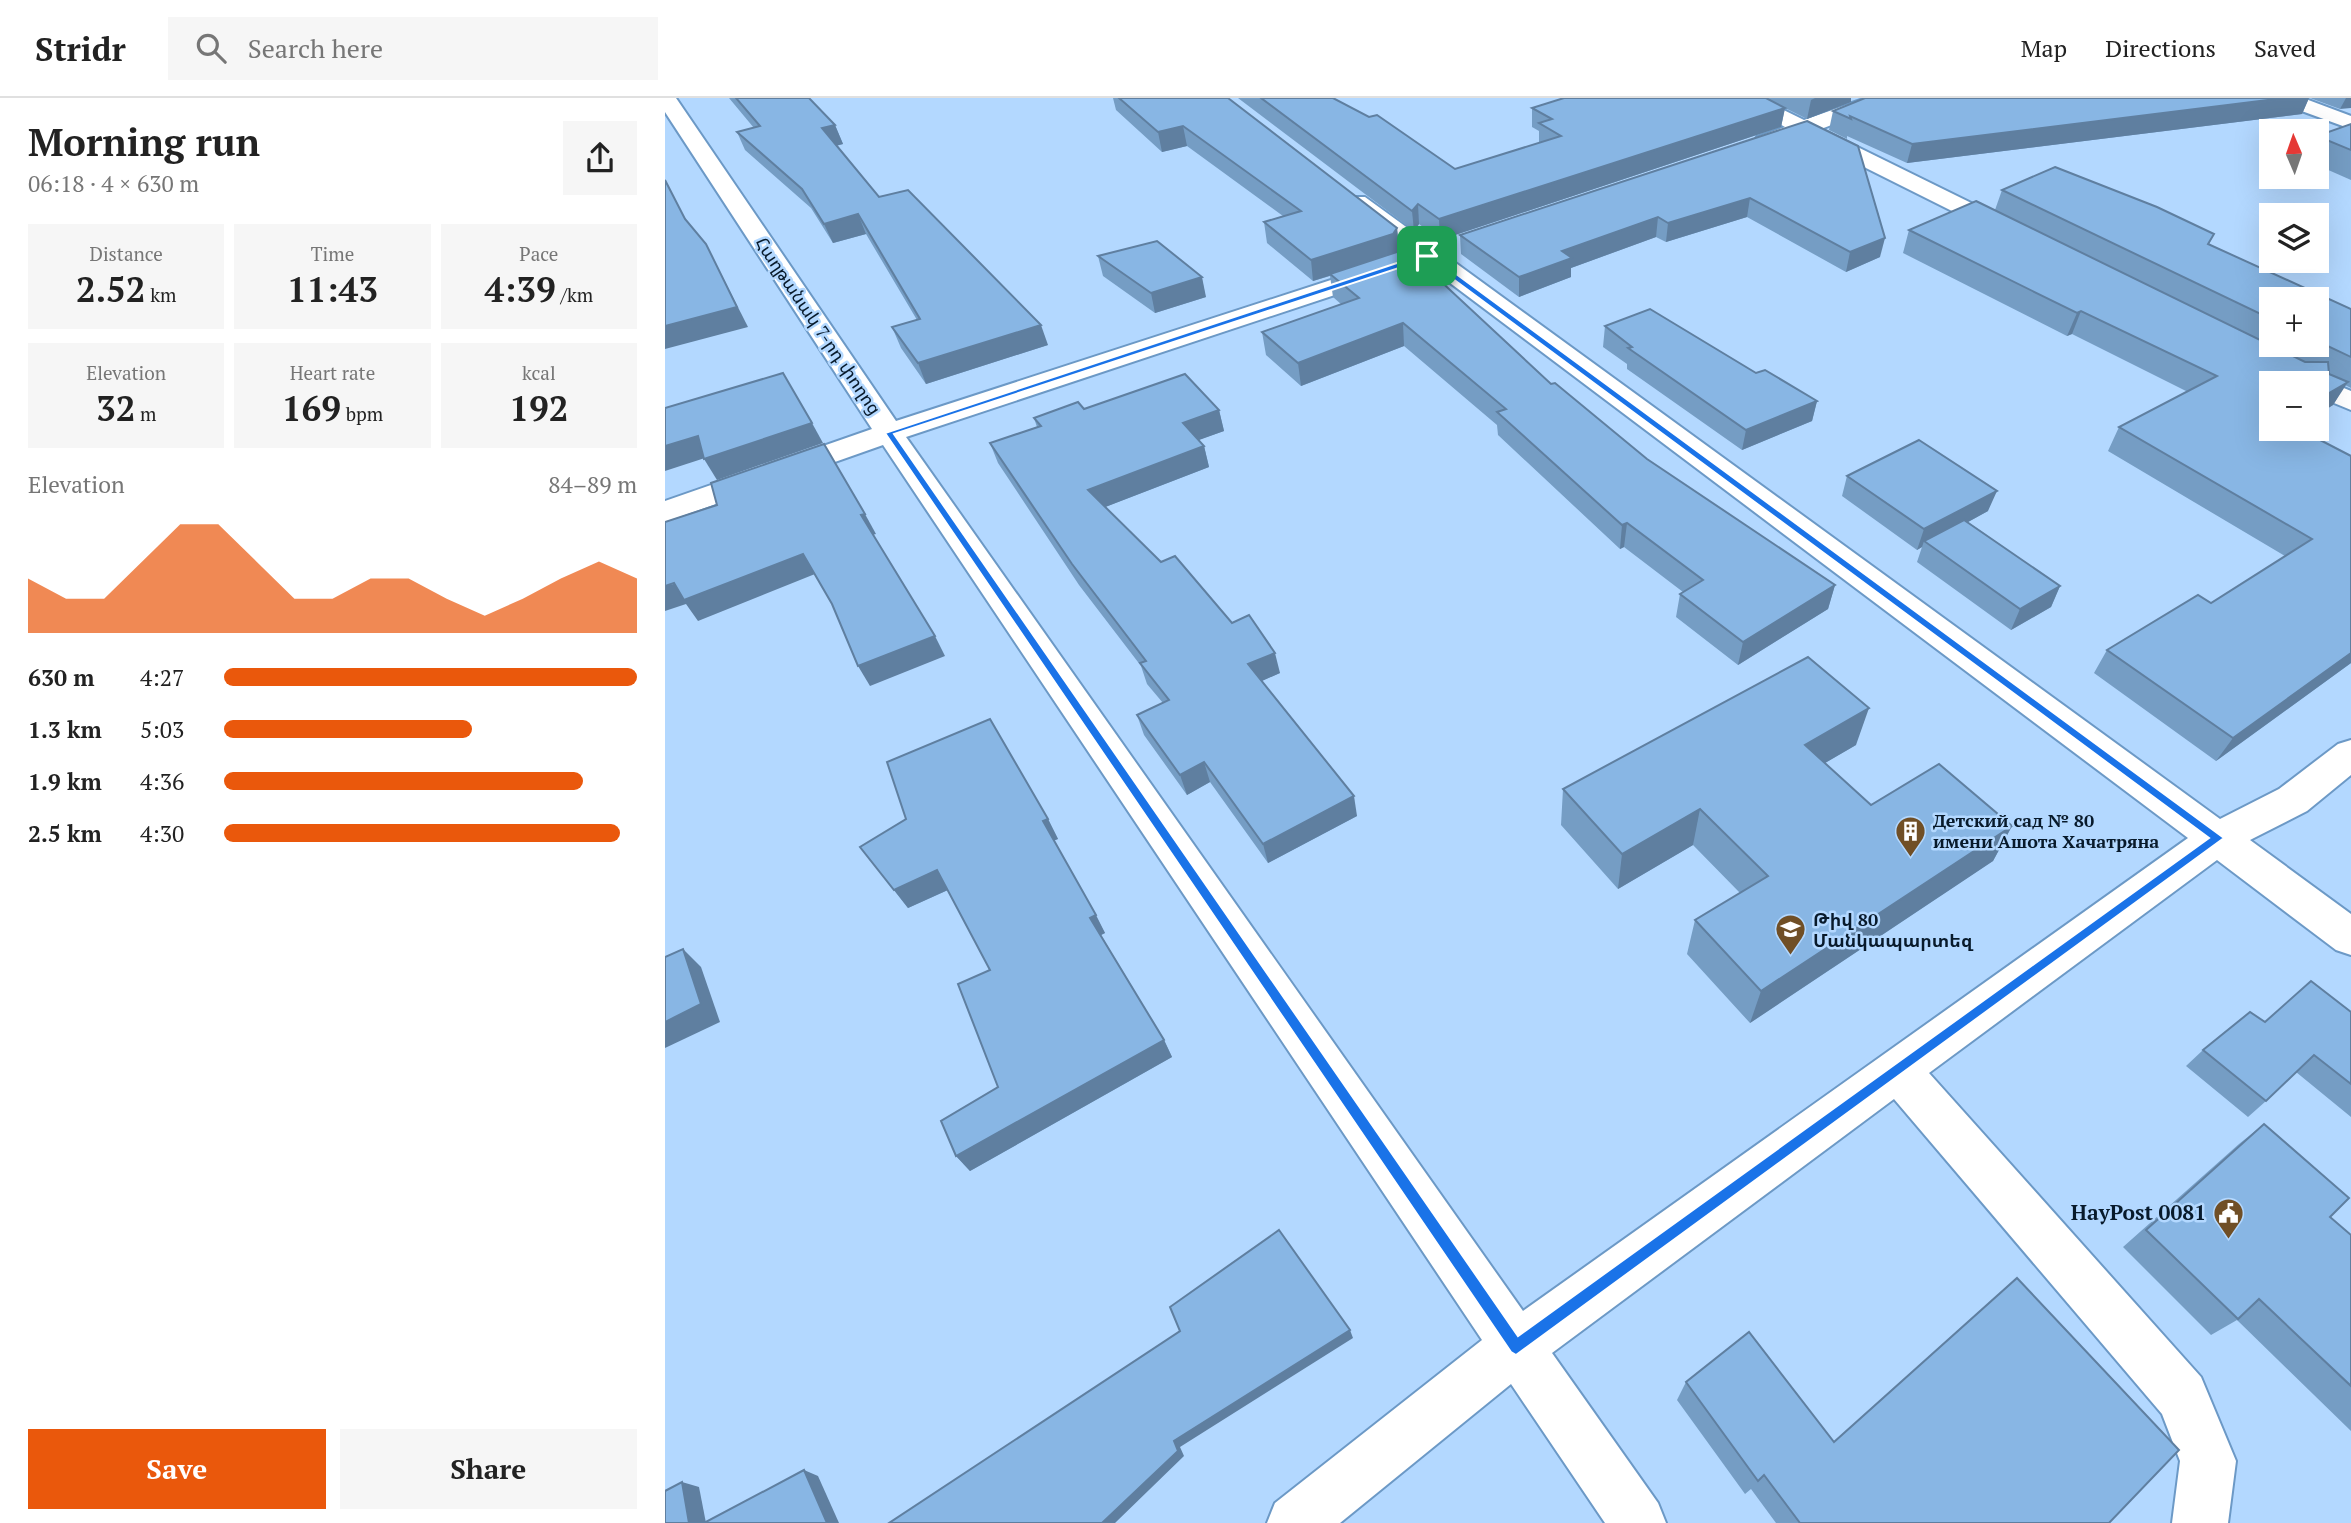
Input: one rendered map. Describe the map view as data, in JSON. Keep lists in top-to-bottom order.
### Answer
{
  "streets": {
    "street": ["Հաղթանակ 7-րդ փողոց"]
  },
  "places": {
    "building": ["Детский сад № 80 имени Ашота Хачатряна"],
    "school or university": ["Թիվ 80 Մանկապարտեզ"],
    "public building": ["HayPost 0081"]
  },
  "north": "top",
  "page": {
    "header": "Stridr",
    "search": "Search here",
    "nav": ["Map", "Directions", "Saved"],
    "heading": ["Morning run", "06:18 · 4 × 630 m"],
    "map_buttons": ["+", "−"],
    "stats": [
      ["Distance", "2.52 km"],
      ["Time", "11:43"],
      ["Pace", "4:39 /km"],
      ["Elevation", "32 m"],
      ["Heart rate", "169 bpm"],
      ["kcal", "192"]
    ],
    "chart": ["Elevation", "84–89 m"],
    "list": [
      {
        "name": "630 m",
        "note": "4:27"
      },
      {
        "name": "1.3 km",
        "note": "5:03"
      },
      {
        "name": "1.9 km",
        "note": "4:36"
      },
      {
        "name": "2.5 km",
        "note": "4:30"
      }
    ],
    "buttons": ["Save", "Share"]
  }
}
